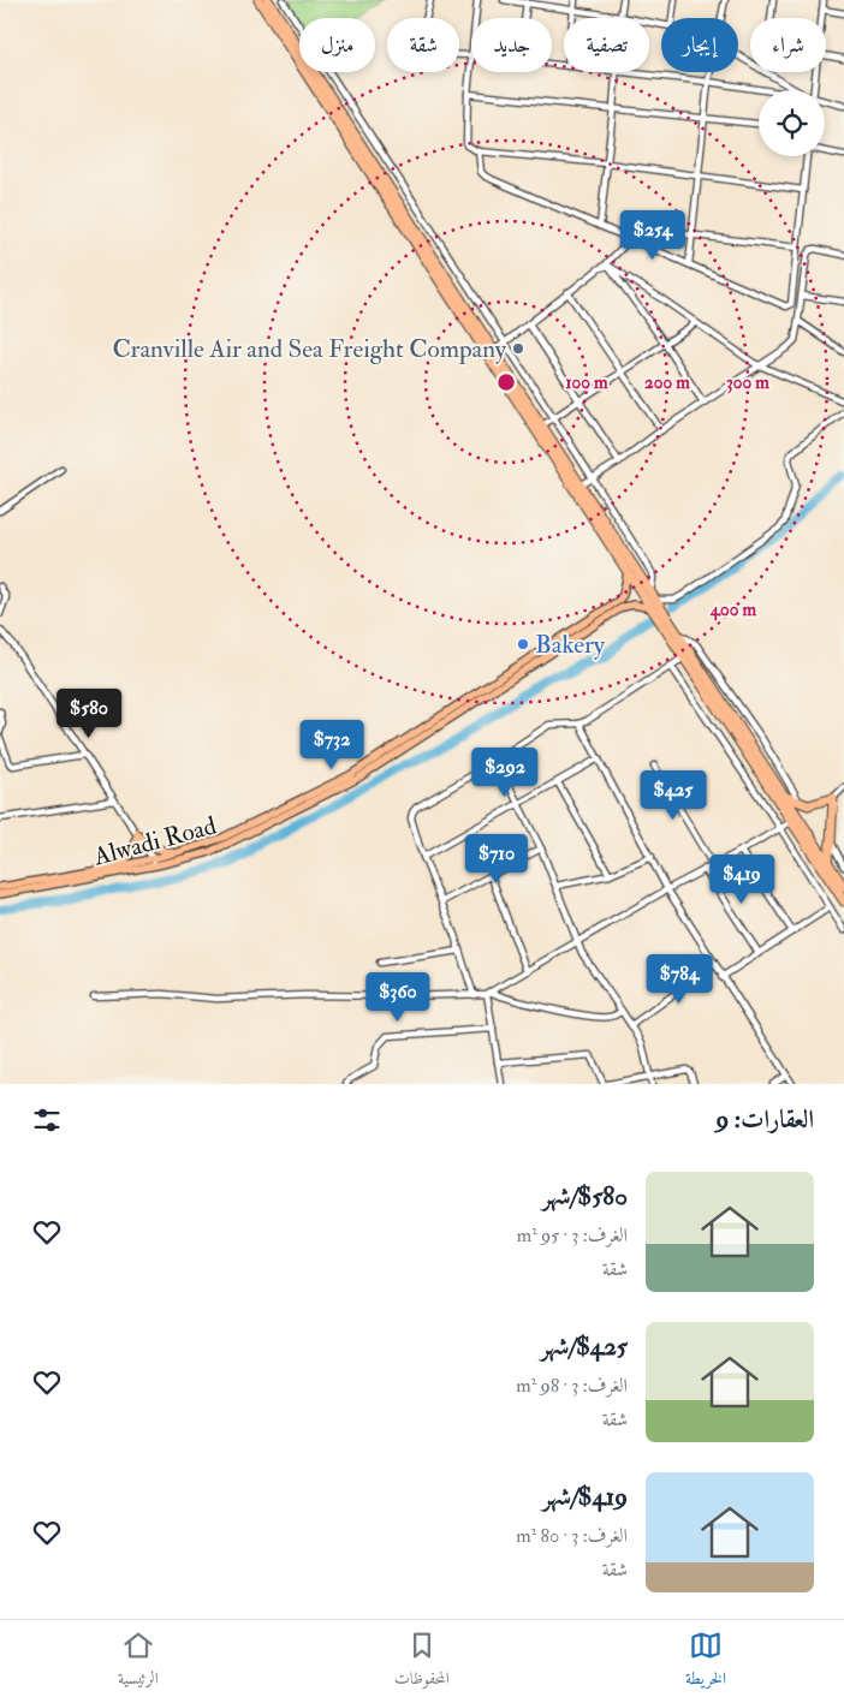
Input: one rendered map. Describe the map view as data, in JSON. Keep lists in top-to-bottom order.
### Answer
{
  "streets": {
    "main road": ["Alwadi Road"]
  },
  "places": ["Cranville Air and Sea Freight Company", "Bakery"],
  "page": {
    "chip": [
      "شراء",
      "إيجار",
      "تصفية",
      "جديد",
      "شقة",
      "منزل"
    ],
    "price": [
      "$254",
      "$580",
      "$732",
      "$292",
      "$425",
      "$710",
      "$419",
      "$784",
      "$360"
    ],
    "heading": "العقارات: 9",
    "list": [
      {
        "name": "$580/شهر",
        "note": "الغرف: 3 · 95 m² · شقة"
      },
      {
        "name": "$425/شهر",
        "note": "الغرف: 3 · 98 m² · شقة"
      },
      {
        "name": "$419/شهر",
        "note": "الغرف: 3 · 80 m² · شقة"
      }
    ],
    "tabs": ["الخريطة", "المحفوظات", "الرئيسية"]
  },
  "rings": [
    "100 m",
    "200 m",
    "300 m",
    "400 m"
  ]
}
